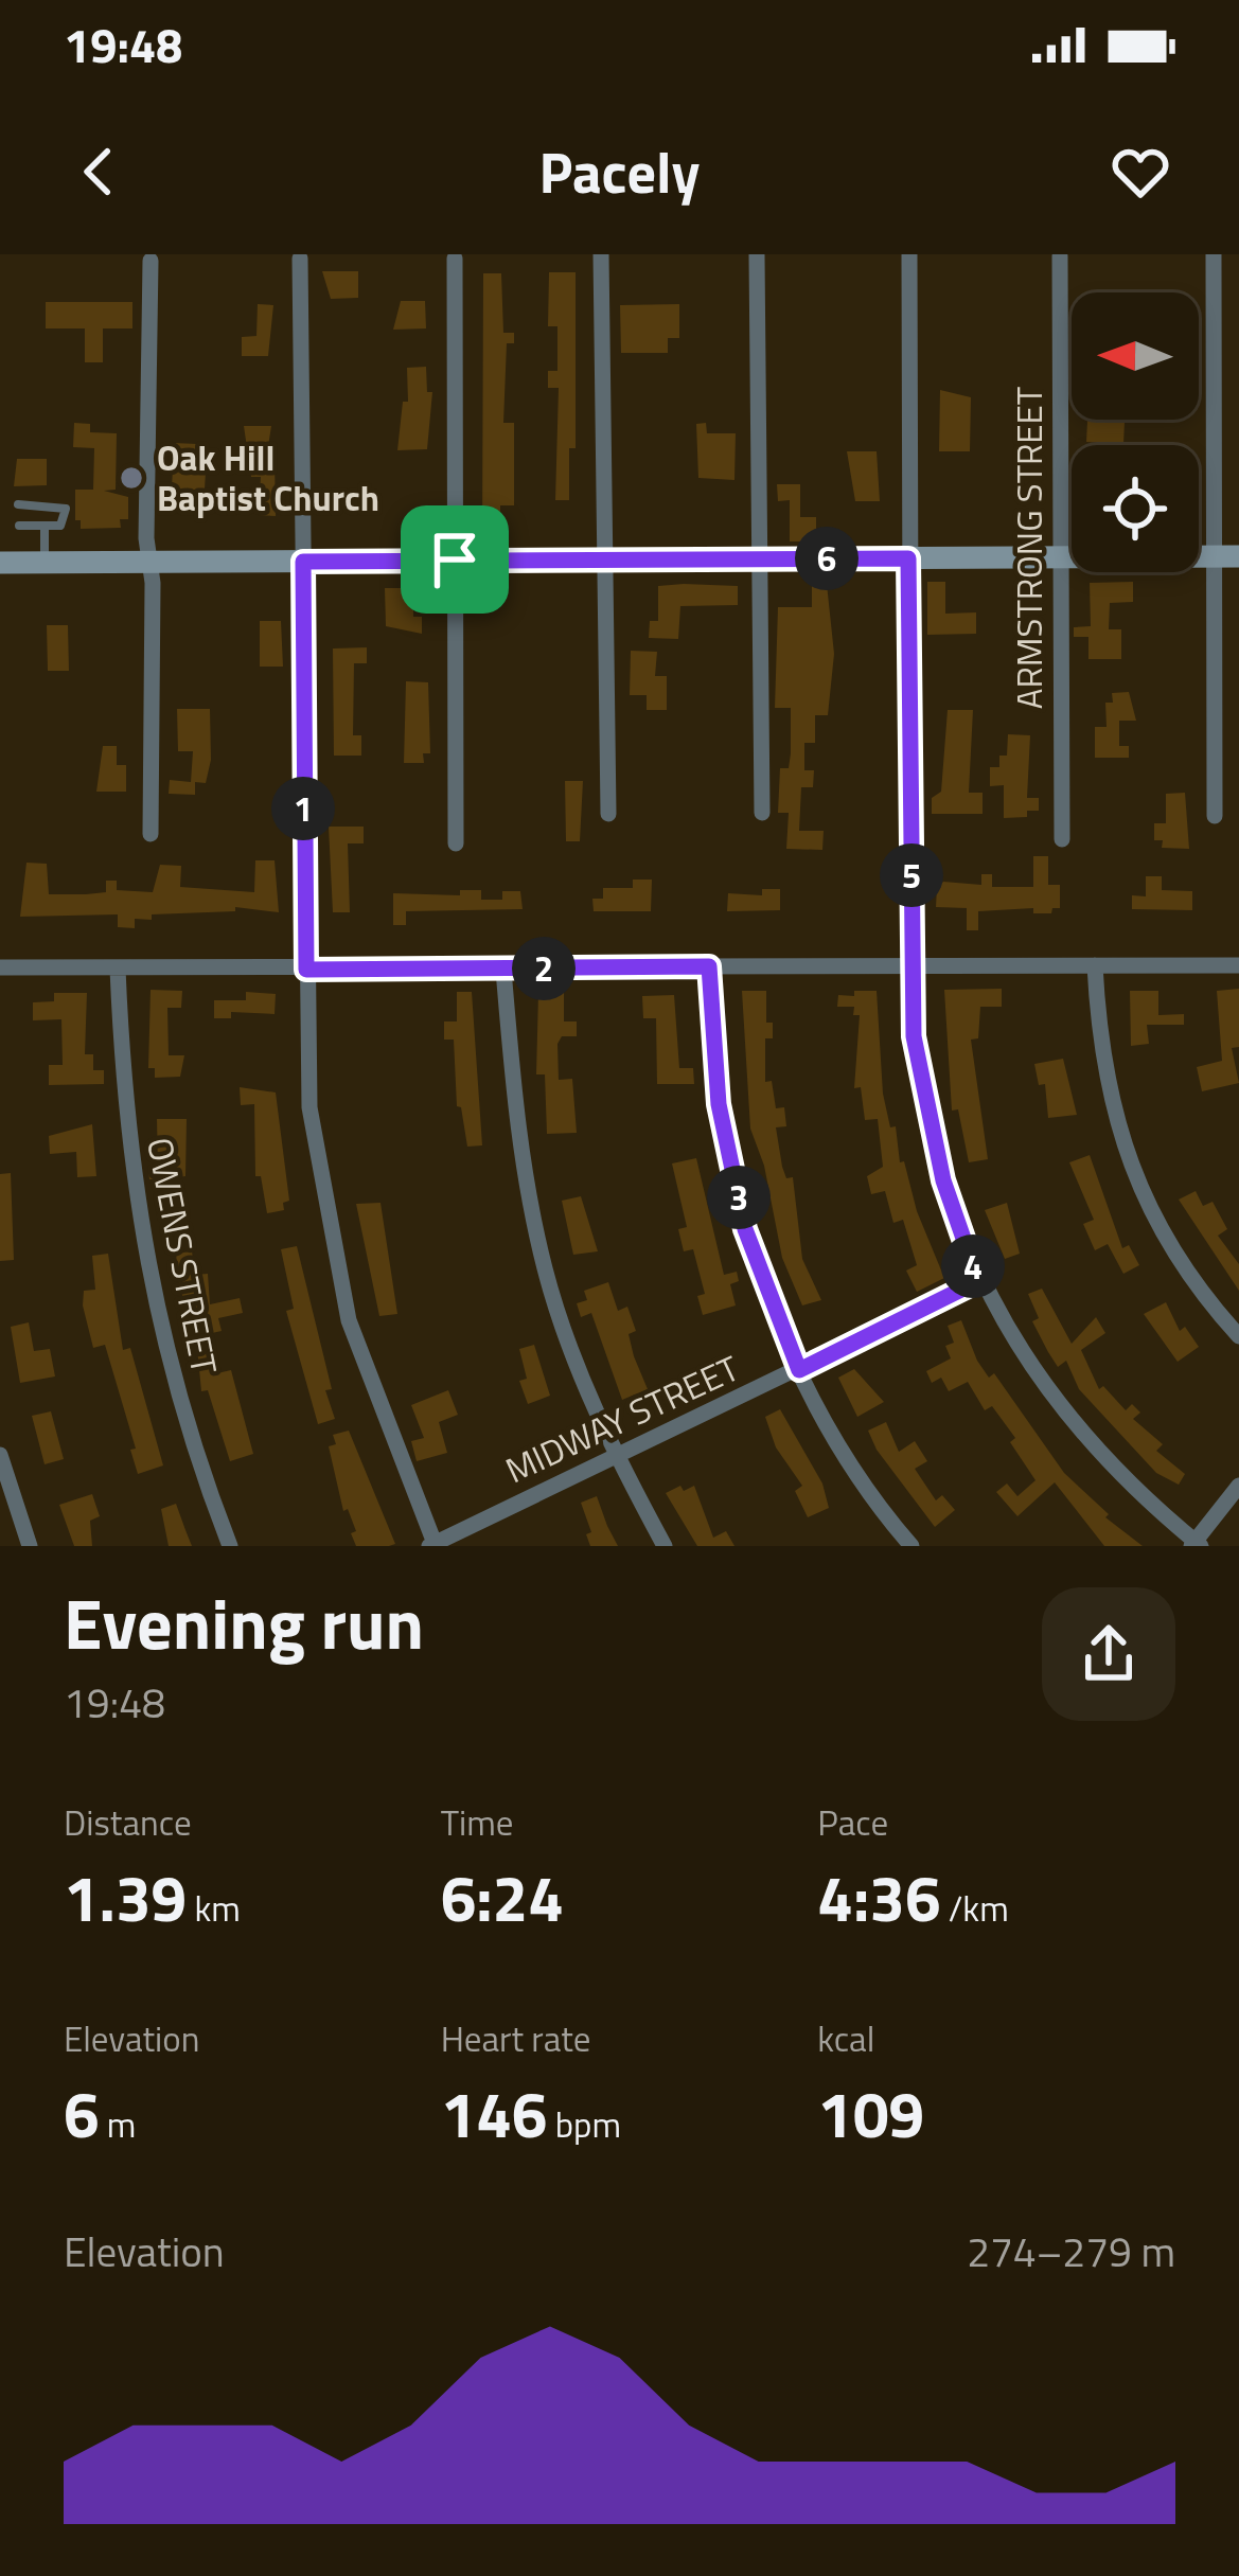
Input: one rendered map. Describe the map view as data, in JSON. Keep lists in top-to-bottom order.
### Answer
{
  "streets": {
    "street": ["ARMSTRONG STREET", "OWENS STREET", "MIDWAY STREET"]
  },
  "places": ["Oak Hill Baptist Church"],
  "north": "left",
  "page": {
    "status": "19:48",
    "header": "Pacely",
    "pins": [
      "6",
      "1",
      "5",
      "2",
      "3",
      "4"
    ],
    "heading": ["Evening run", "19:48"],
    "stats": [
      ["Distance", "1.39 km"],
      ["Time", "6:24"],
      ["Pace", "4:36 /km"],
      ["Elevation", "6 m"],
      ["Heart rate", "146 bpm"],
      ["kcal", "109"]
    ],
    "chart": ["Elevation", "274–279 m"]
  }
}
